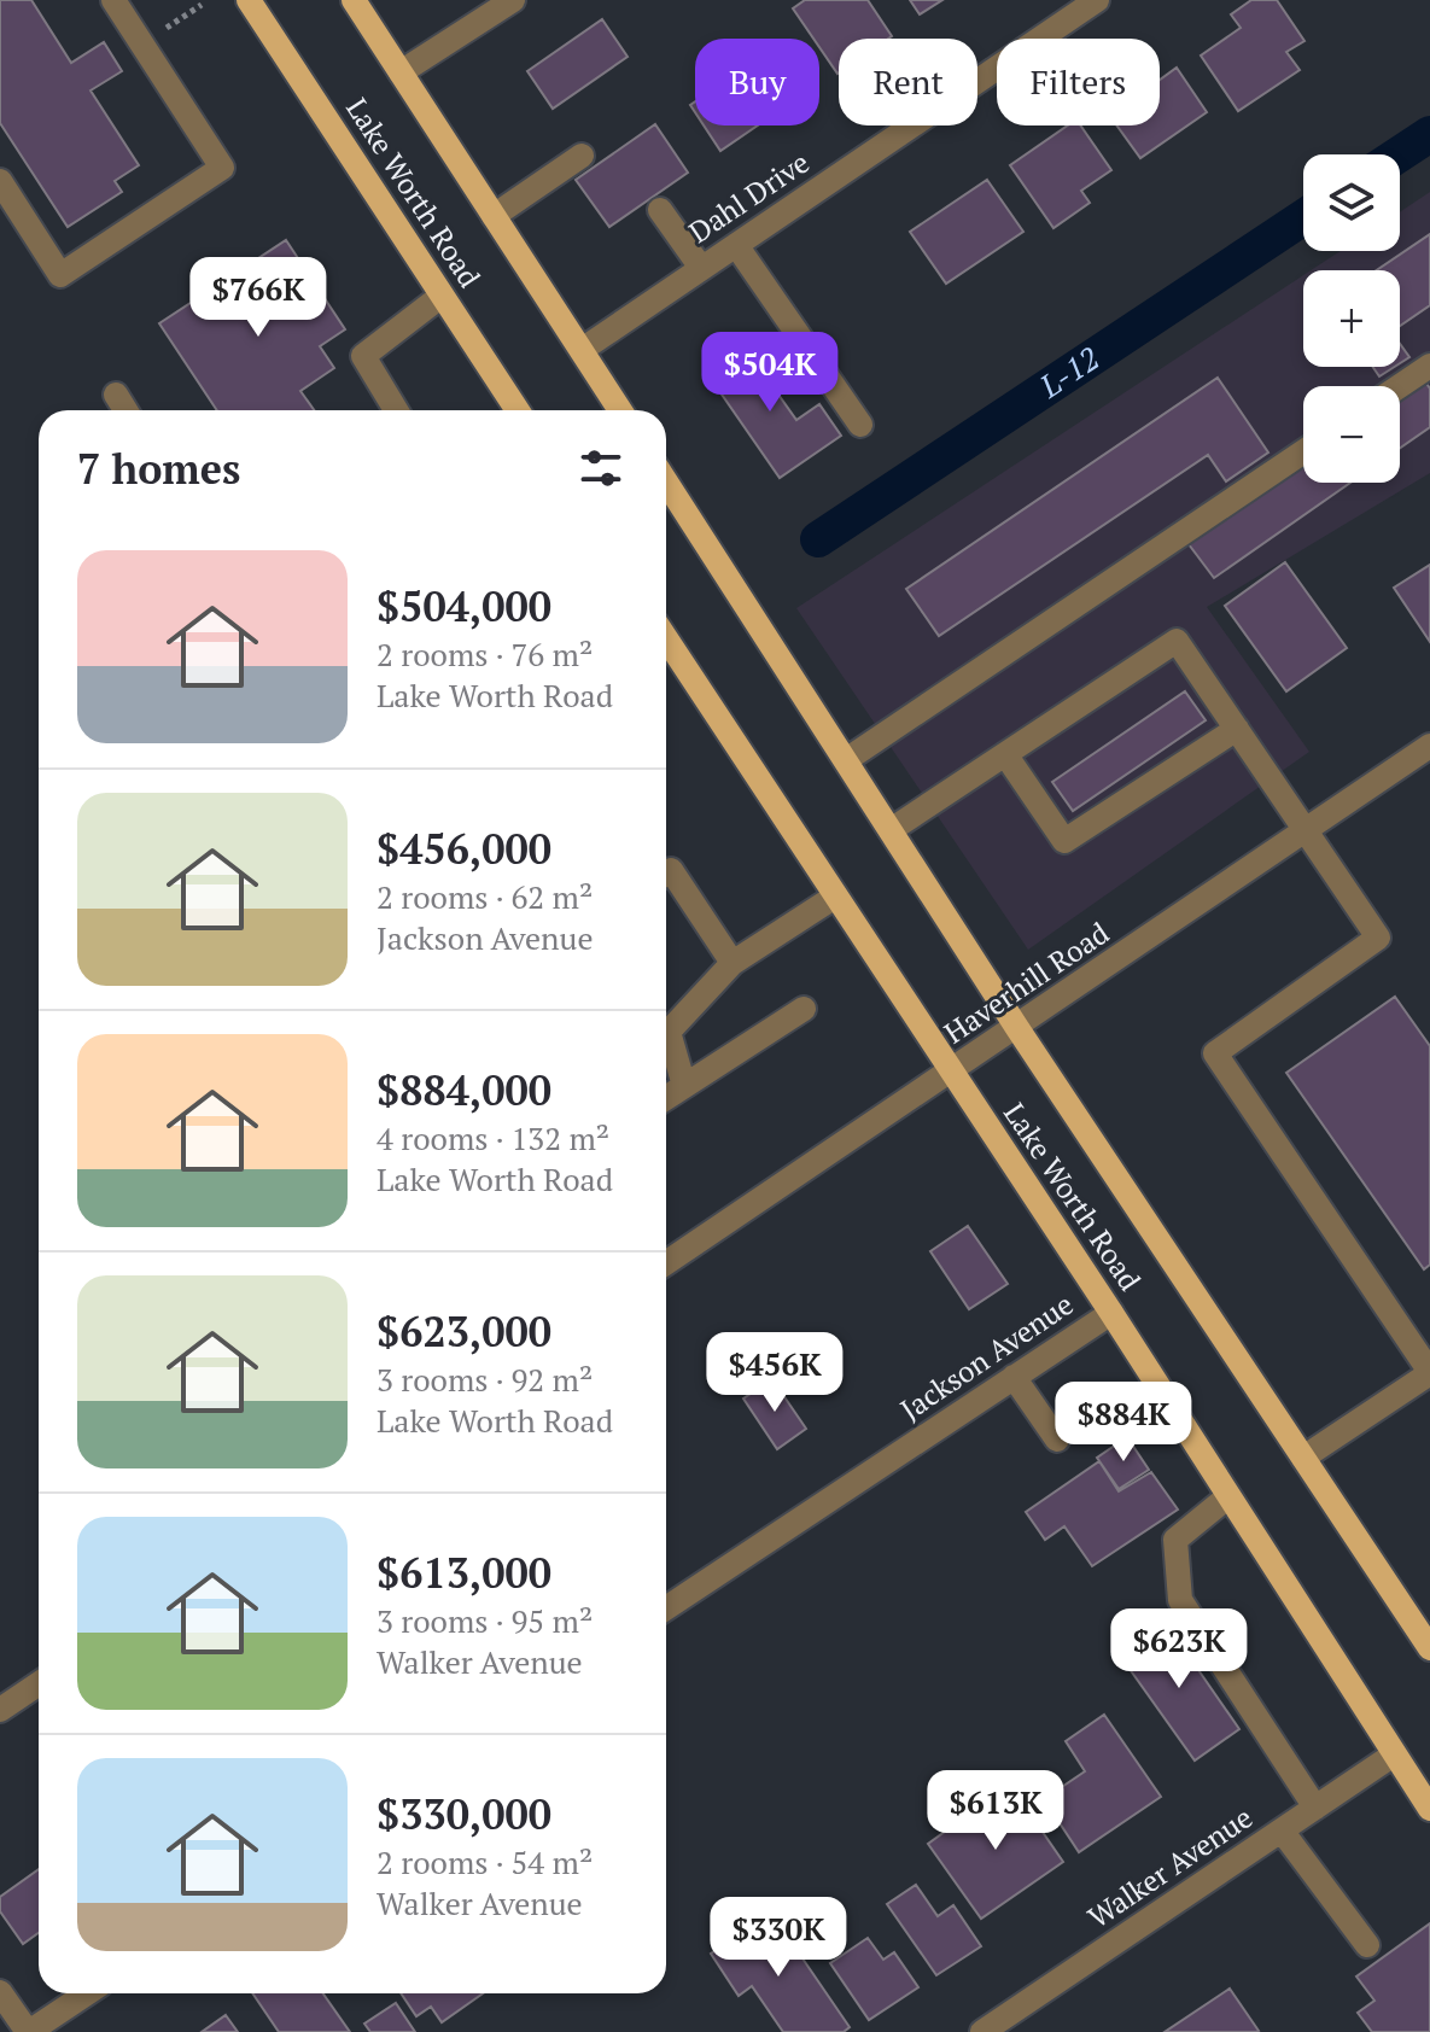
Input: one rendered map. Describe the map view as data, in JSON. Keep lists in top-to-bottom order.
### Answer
{
  "streets": {
    "main road": ["Lake Worth Road"],
    "street": [
      "Dahl Drive",
      "Haverhill Road",
      "Jackson Avenue",
      "Walker Avenue"
    ]
  },
  "crossings": [
    ["Lake Worth Road", "Dahl Drive"],
    ["Lake Worth Road", "Haverhill Road"],
    ["Lake Worth Road", "Jackson Avenue"],
    ["Lake Worth Road", "Walker Avenue"]
  ],
  "water": ["L-12"],
  "page": {
    "chip": ["Buy", "Rent", "Filters"],
    "map_buttons": ["+", "−"],
    "price": [
      "$766K",
      "$504K",
      "$456K",
      "$884K",
      "$623K",
      "$613K",
      "$330K"
    ],
    "heading": "7 homes",
    "list": [
      {
        "name": "$504,000",
        "note": "2 rooms · 76 m² · Lake Worth Road"
      },
      {
        "name": "$456,000",
        "note": "2 rooms · 62 m² · Jackson Avenue"
      },
      {
        "name": "$884,000",
        "note": "4 rooms · 132 m² · Lake Worth Road"
      },
      {
        "name": "$623,000",
        "note": "3 rooms · 92 m² · Lake Worth Road"
      },
      {
        "name": "$613,000",
        "note": "3 rooms · 95 m² · Walker Avenue"
      },
      {
        "name": "$330,000",
        "note": "2 rooms · 54 m² · Walker Avenue"
      }
    ]
  }
}
